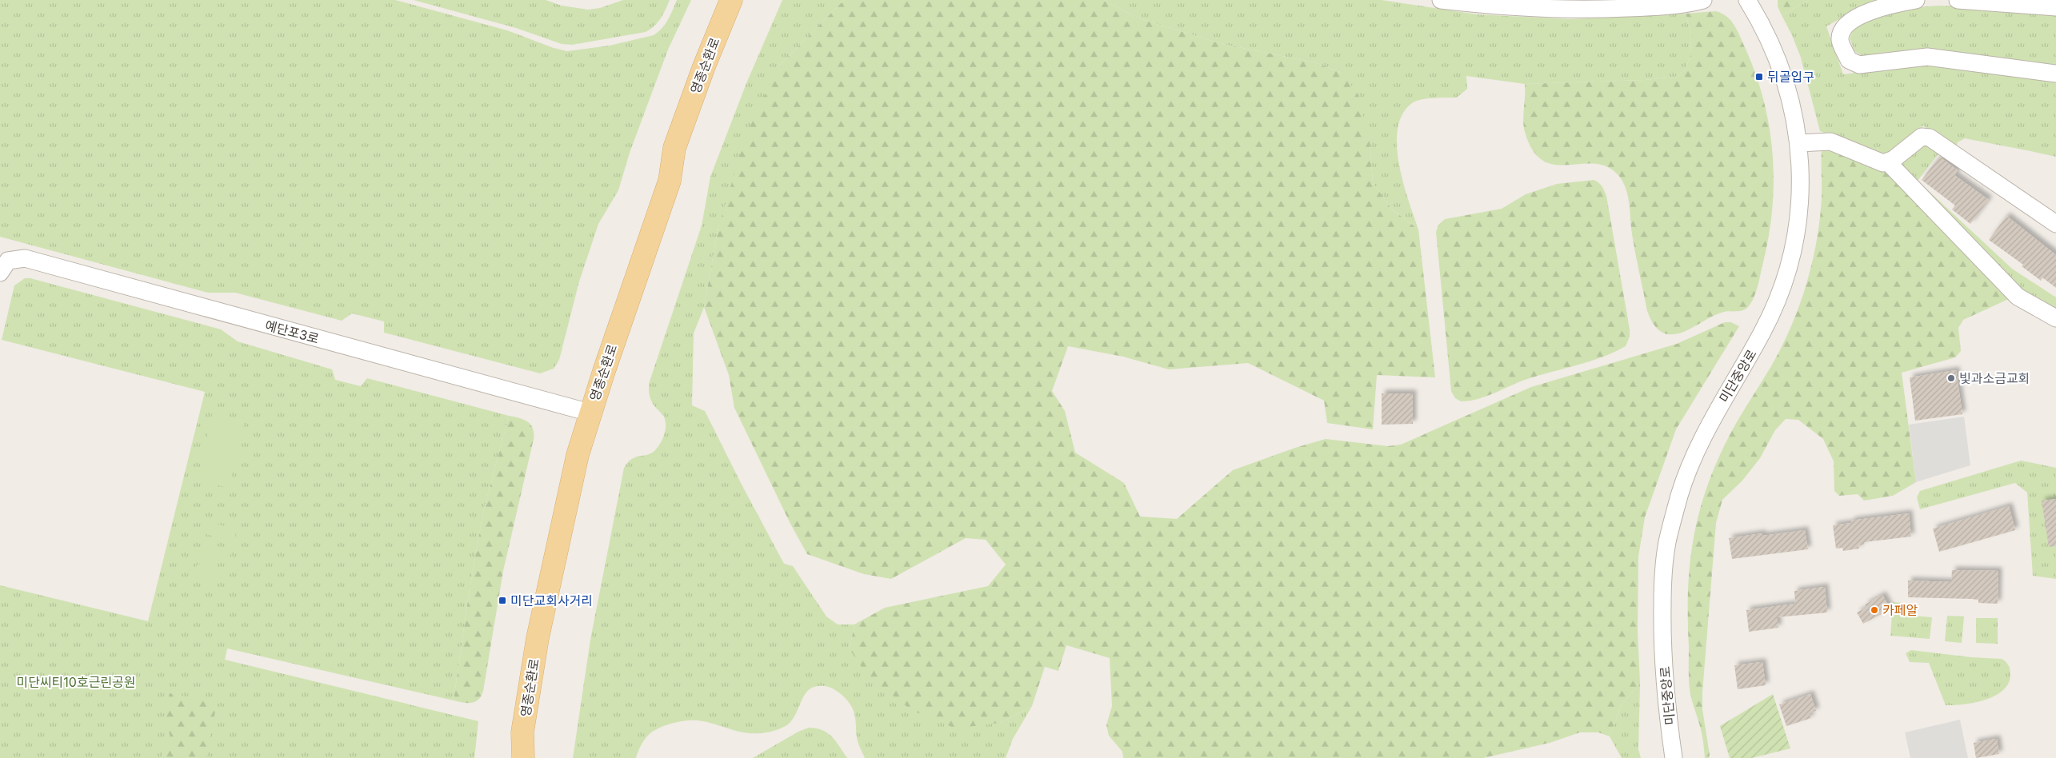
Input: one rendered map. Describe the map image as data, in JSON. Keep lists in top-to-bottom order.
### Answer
{
  "streets": {
    "main road": ["영종순환로"],
    "street": ["예단포3로", "미단중앙로"]
  },
  "crossings": [
    ["영종순환로", "예단포3로"]
  ],
  "parks": ["미단씨티10호근린공원"],
  "places": {
    "transit": ["뒤골입구", "미단교회사거리"],
    "other": ["빛과소금교회", "카페알"]
  }
}
